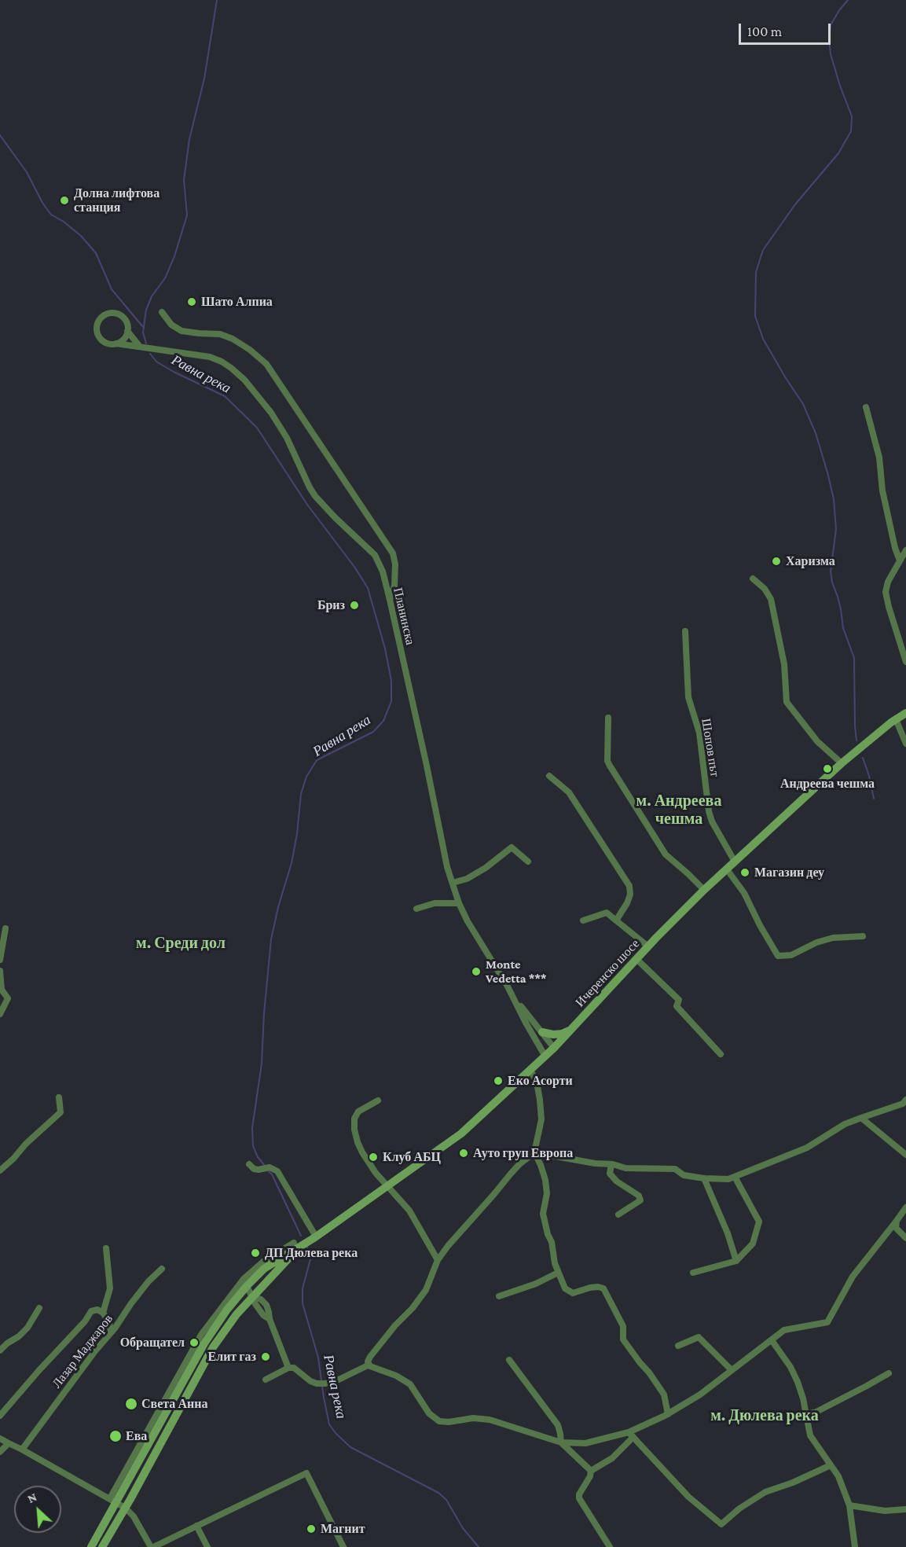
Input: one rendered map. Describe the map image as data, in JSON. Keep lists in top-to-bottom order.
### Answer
{
  "streets": {
    "street": [
      "Планинска",
      "Шопов път",
      "Ичеренско шосе",
      "Лазар Маджаров"
    ]
  },
  "crossings": [
    ["Шопов път", "Ичеренско шосе"]
  ],
  "districts": ["м. Андреева чешма", "м. Среди дол", "м. Дюлева река"],
  "water": ["Равна река"],
  "places": [
    "Долна лифтова станция",
    "Шато Алпиа",
    "Харизма",
    "Бриз",
    "Андреева чешма",
    "Магазин деу",
    "Monte Vedetta ***",
    "Еко Асорти",
    "Ауто груп Европа",
    "Клуб АБЦ",
    "ДП Дюлева река",
    "Обращател",
    "Елит газ",
    "Света Анна",
    "Ева",
    "Магнит"
  ],
  "scale_bar": "100 m",
  "north": "top left"
}
